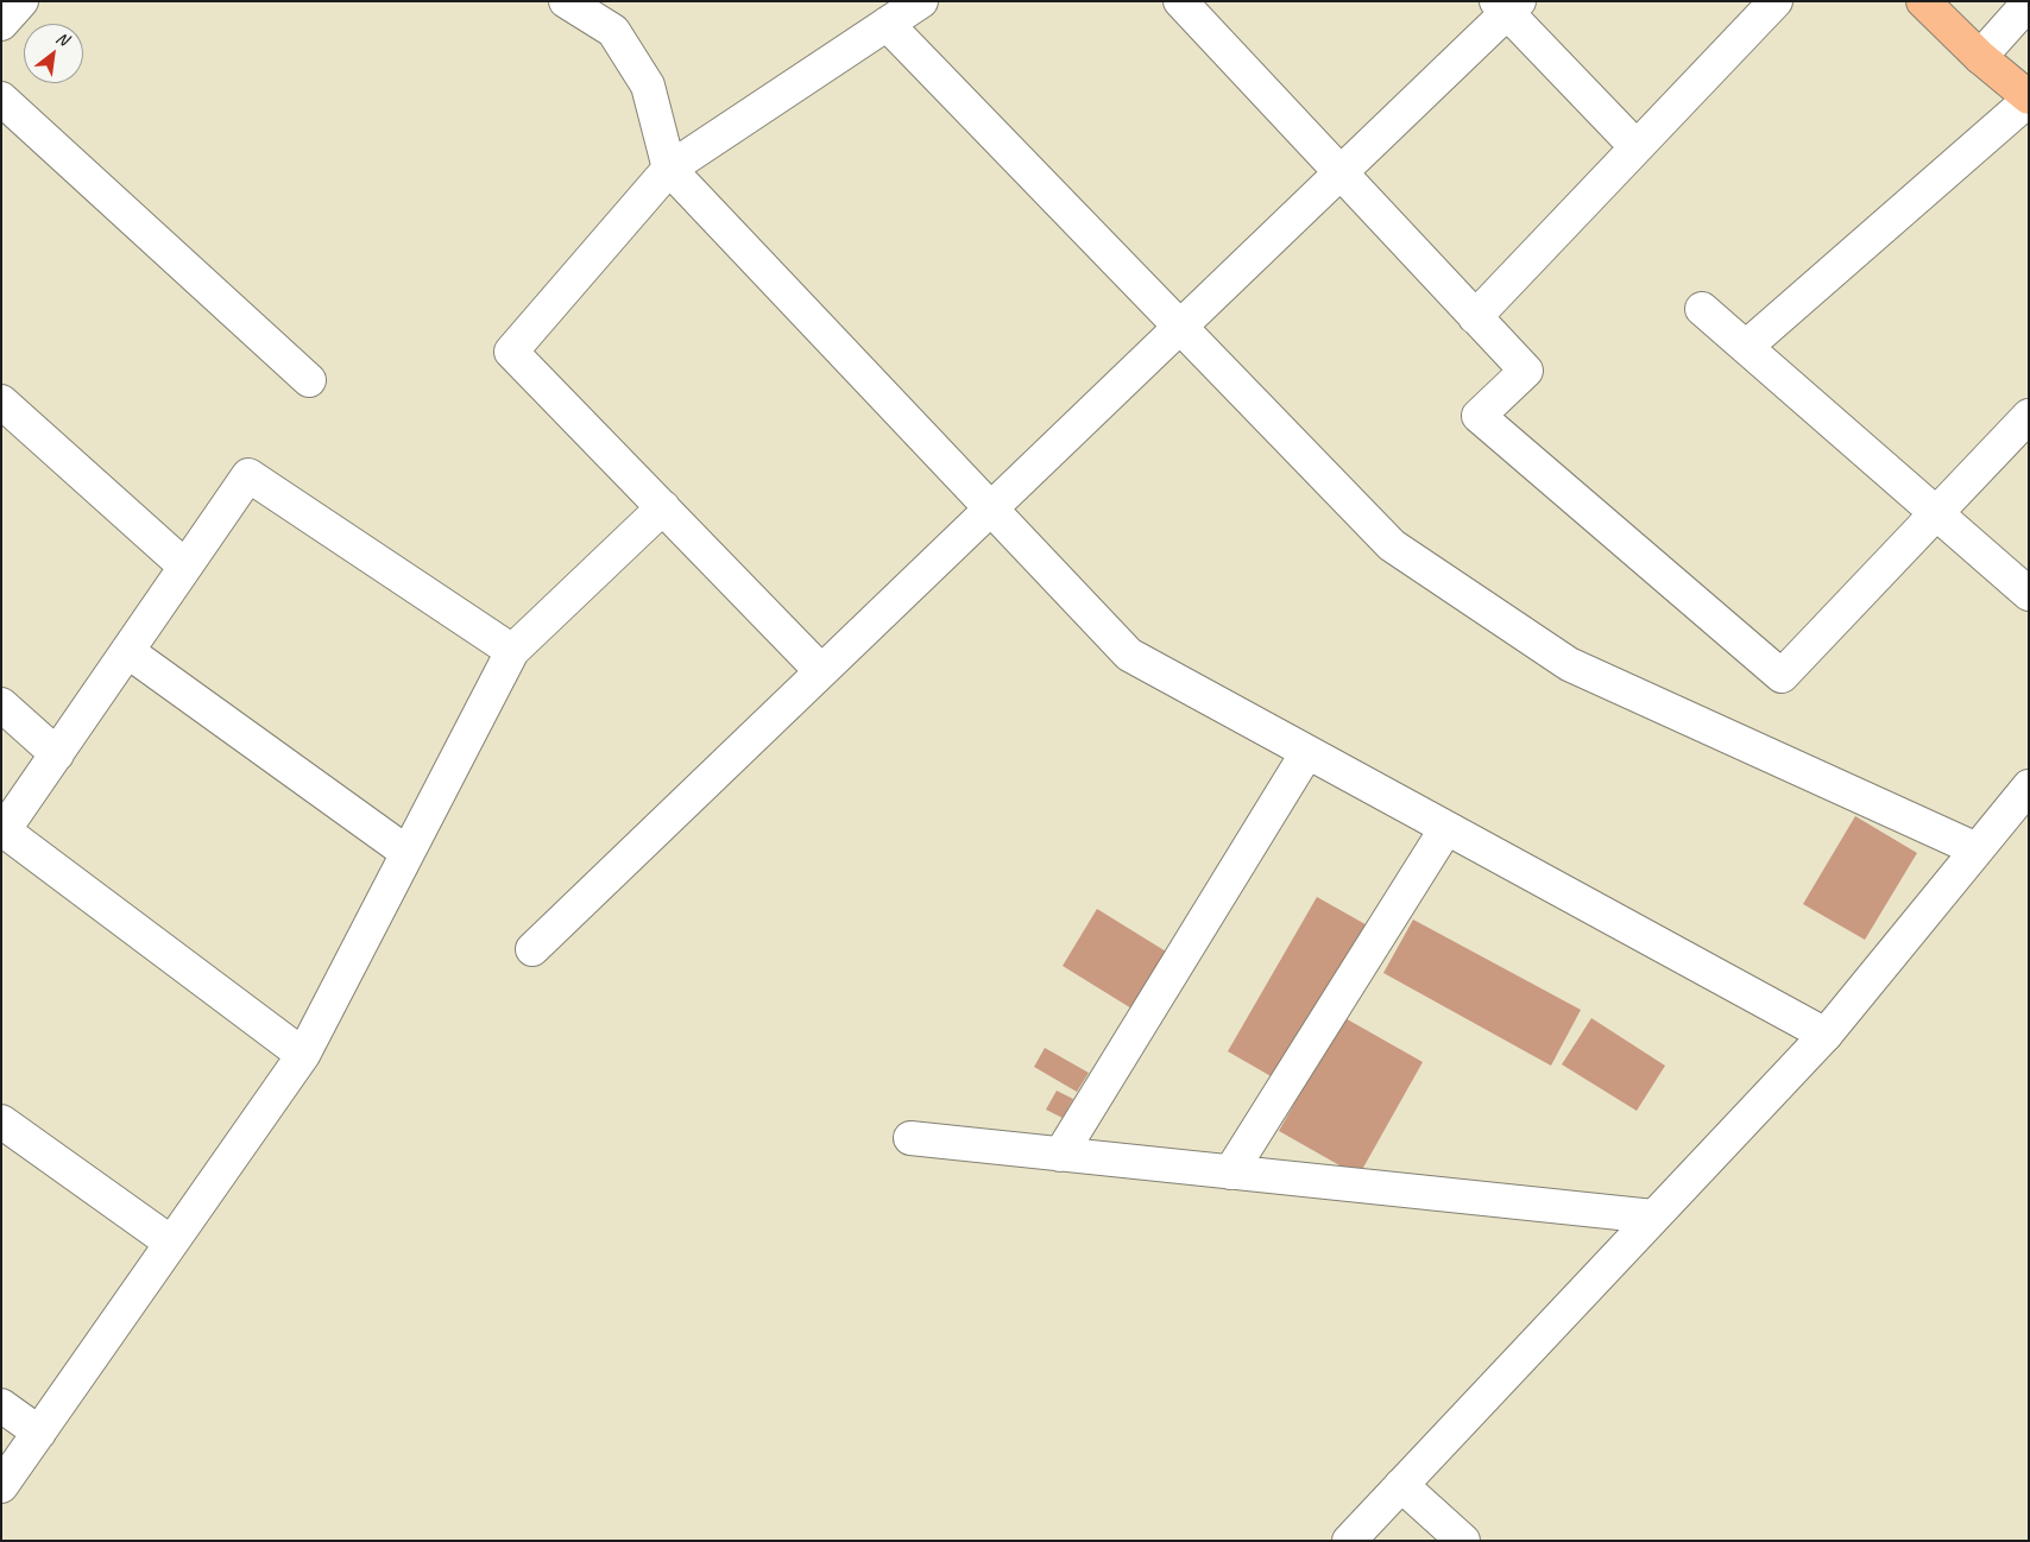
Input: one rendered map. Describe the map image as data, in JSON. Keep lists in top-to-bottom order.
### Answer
{
  "north": "top right"
}
